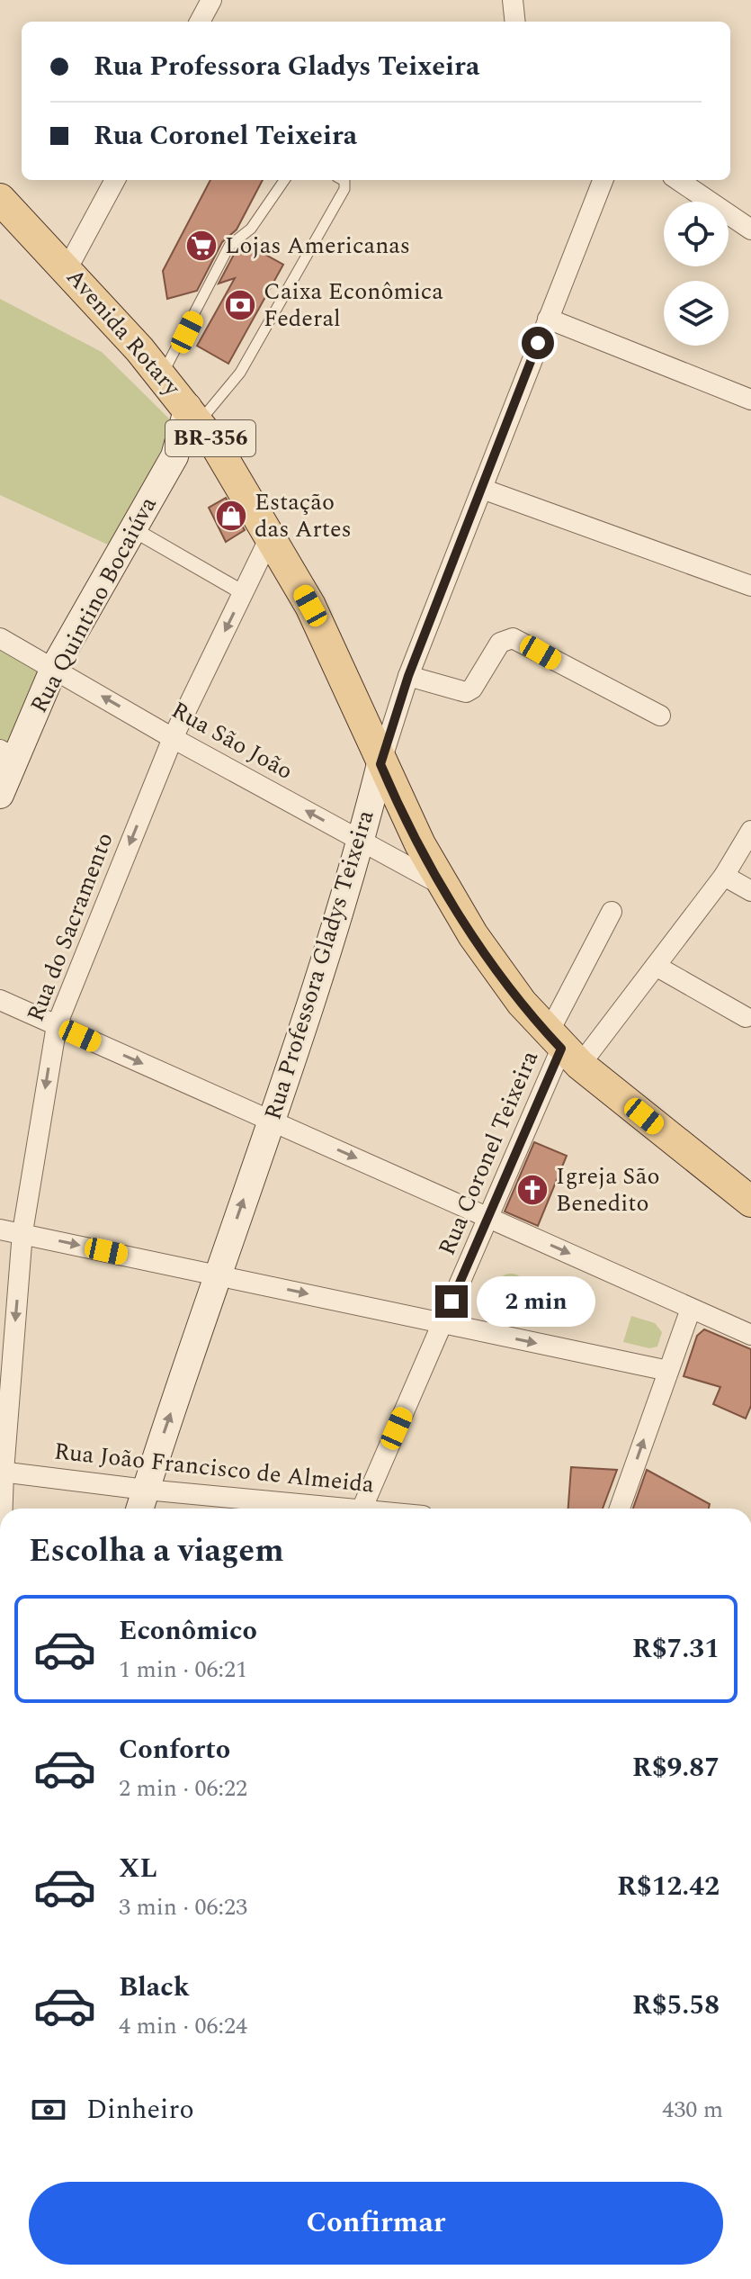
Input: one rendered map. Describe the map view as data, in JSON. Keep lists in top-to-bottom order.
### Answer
{
  "streets": {
    "main road": [
      "Avenida Rotary",
      "BR-356",
      "Rua Quintino Bocaiúva",
      "Rua Professora Gladys Teixeira"
    ],
    "street": [
      "Rua São João",
      "Rua do Sacramento",
      "Rua Coronel Teixeira",
      "Rua João Francisco de Almeida"
    ]
  },
  "crossings": [
    ["Avenida Rotary", "Rua Quintino Bocaiúva"],
    ["Avenida Rotary", "Rua São João"],
    ["Avenida Rotary", "Rua do Sacramento"],
    ["Avenida Rotary", "Rua Professora Gladys Teixeira"],
    ["Avenida Rotary", "Rua Coronel Teixeira"],
    ["Rua Quintino Bocaiúva", "Rua São João"],
    ["Rua São João", "Rua do Sacramento"],
    ["Rua São João", "Rua Professora Gladys Teixeira"],
    ["Rua do Sacramento", "Rua João Francisco de Almeida"],
    ["Rua Professora Gladys Teixeira", "Rua João Francisco de Almeida"]
  ],
  "one_way": ["Rua do Sacramento"],
  "places": {
    "supermarket": ["Lojas Americanas"],
    "bank": ["Caixa Econômica Federal"],
    "shop": ["Estação das Artes"],
    "church": ["Igreja São Benedito"]
  },
  "page": {
    "banner": ["Rua Professora Gladys Teixeira", "Rua Coronel Teixeira"],
    "bubble": "2 min",
    "heading": "Escolha a viagem",
    "list": [
      {
        "name": "Econômico",
        "note": "1 min · 06:21",
        "value": "R$7.31"
      },
      {
        "name": "Conforto",
        "note": "2 min · 06:22",
        "value": "R$9.87"
      },
      {
        "name": "XL",
        "note": "3 min · 06:23",
        "value": "R$12.42"
      },
      {
        "name": "Black",
        "note": "4 min · 06:24",
        "value": "R$5.58"
      }
    ],
    "pay": ["Dinheiro", "430 m"],
    "buttons": "Confirmar"
  }
}
